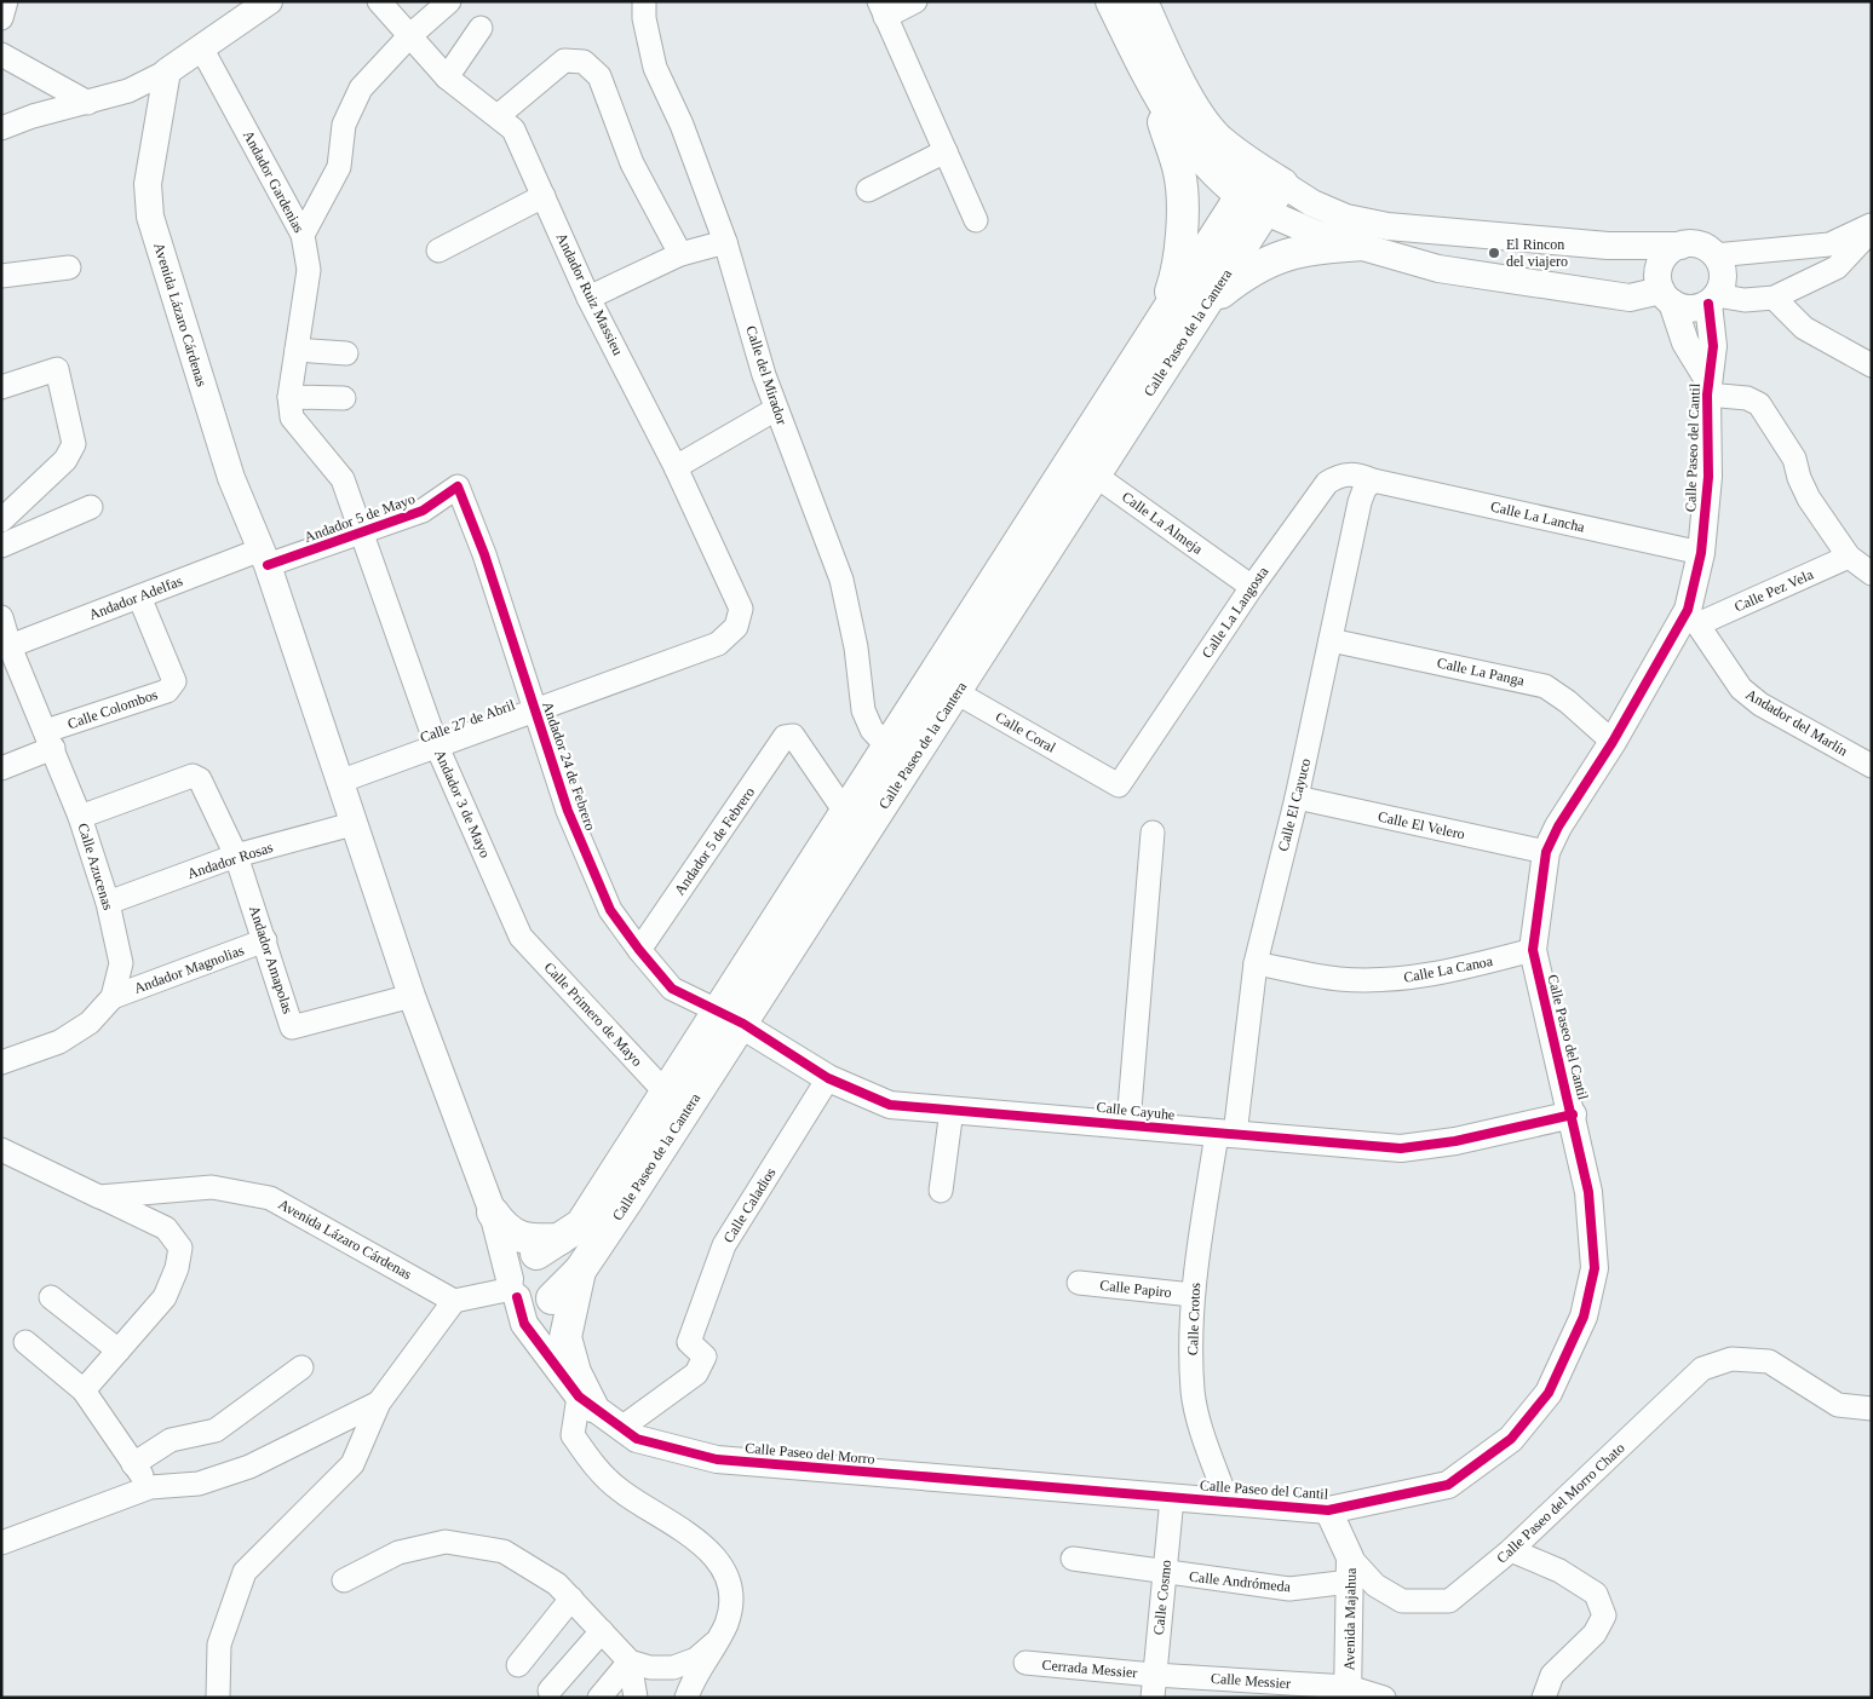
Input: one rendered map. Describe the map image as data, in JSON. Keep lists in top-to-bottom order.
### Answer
{
  "streets": {
    "main road": ["Calle Paseo de la Cantera"],
    "street": [
      "Andador Gardenias",
      "Andador Ruiz Massieu",
      "Avenida Lázaro Cárdenas",
      "Calle del Mirador",
      "Calle Paseo del Cantil",
      "Calle La Lancha",
      "Andador 5 de Mayo",
      "Calle La Almeja",
      "Calle Pez Vela",
      "Andador Adelfas",
      "Calle La Langosta",
      "Calle La Panga",
      "Calle Colombos",
      "Calle 27 de Abril",
      "Andador del Marlín",
      "Calle Coral",
      "Andador 24 de Febrero",
      "Andador 3 de Mayo",
      "Calle El Cayuco",
      "Calle El Velero",
      "Andador 5 de Febrero",
      "Andador Rosas",
      "Calle Azucenas",
      "Andador Amapolas",
      "Andador Magnolias",
      "Calle La Canoa",
      "Calle Primero de Mayo",
      "Calle Cayuhe",
      "Calle Caladios",
      "Calle Papiro",
      "Calle Crotos",
      "Calle Paseo del Morro",
      "Calle Paseo del Morro Chato",
      "Calle Andrómeda",
      "Calle Cosmo",
      "Avenida Majahua",
      "Cerrada Messier",
      "Calle Messier"
    ]
  },
  "crossings": [
    ["Andador Gardenias", "Andador 3 de Mayo"],
    ["Andador Ruiz Massieu", "Calle 27 de Abril"],
    ["Avenida Lázaro Cárdenas", "Andador 5 de Mayo"],
    ["Avenida Lázaro Cárdenas", "Andador Adelfas"],
    ["Avenida Lázaro Cárdenas", "Calle 27 de Abril"],
    ["Avenida Lázaro Cárdenas", "Andador Rosas"],
    ["Avenida Lázaro Cárdenas", "Andador Amapolas"],
    ["Avenida Lázaro Cárdenas", "Calle Paseo del Morro"],
    ["Calle Paseo de la Cantera", "Calle del Mirador"],
    ["Calle Paseo de la Cantera", "Calle La Almeja"],
    ["Calle Paseo de la Cantera", "Calle Coral"],
    ["Calle Paseo de la Cantera", "Andador 24 de Febrero"],
    ["Calle Paseo de la Cantera", "Andador 5 de Febrero"],
    ["Calle Paseo de la Cantera", "Calle Primero de Mayo"],
    ["Calle Paseo de la Cantera", "Calle Cayuhe"],
    ["Calle Paseo de la Cantera", "Calle Paseo del Morro"],
    ["Calle Paseo del Cantil", "Calle La Lancha"],
    ["Calle Paseo del Cantil", "Calle Pez Vela"],
    ["Calle Paseo del Cantil", "Calle La Panga"],
    ["Calle Paseo del Cantil", "Andador del Marlín"],
    ["Calle Paseo del Cantil", "Calle El Velero"],
    ["Calle Paseo del Cantil", "Calle La Canoa"],
    ["Calle Paseo del Cantil", "Calle Cayuhe"],
    ["Calle Paseo del Cantil", "Calle Crotos"],
    ["Calle Paseo del Cantil", "Calle Paseo del Morro"],
    ["Calle Paseo del Cantil", "Calle Cosmo"],
    ["Calle Paseo del Cantil", "Avenida Majahua"],
    ["Calle La Lancha", "Calle La Langosta"],
    ["Calle La Lancha", "Calle El Cayuco"],
    ["Andador 5 de Mayo", "Andador Adelfas"],
    ["Andador 5 de Mayo", "Andador 24 de Febrero"],
    ["Andador 5 de Mayo", "Andador 3 de Mayo"],
    ["Calle La Almeja", "Calle La Langosta"],
    ["Calle Pez Vela", "Andador del Marlín"],
    ["Andador Adelfas", "Calle Colombos"],
    ["Andador Adelfas", "Calle Azucenas"],
    ["Calle La Langosta", "Calle Coral"],
    ["Calle La Langosta", "Calle El Cayuco"],
    ["Calle La Panga", "Calle El Cayuco"],
    ["Calle Colombos", "Calle Azucenas"],
    ["Calle 27 de Abril", "Andador 24 de Febrero"],
    ["Calle 27 de Abril", "Andador 3 de Mayo"],
    ["Andador 24 de Febrero", "Andador 5 de Febrero"],
    ["Andador 24 de Febrero", "Calle Cayuhe"],
    ["Andador 3 de Mayo", "Calle Primero de Mayo"],
    ["Calle El Cayuco", "Calle El Velero"],
    ["Calle El Cayuco", "Calle La Canoa"],
    ["Calle El Cayuco", "Calle Cayuhe"],
    ["Calle El Cayuco", "Calle Crotos"],
    ["Andador Rosas", "Calle Azucenas"],
    ["Andador Rosas", "Andador Amapolas"],
    ["Calle Azucenas", "Andador Amapolas"],
    ["Calle Azucenas", "Andador Magnolias"],
    ["Andador Amapolas", "Andador Magnolias"],
    ["Andador Amapolas", "Calle Paseo del Morro"],
    ["Calle Cayuhe", "Calle Caladios"],
    ["Calle Cayuhe", "Calle Crotos"],
    ["Calle Caladios", "Calle Paseo del Morro"],
    ["Calle Papiro", "Calle Crotos"],
    ["Calle Paseo del Morro", "Calle Cosmo"],
    ["Calle Paseo del Morro Chato", "Calle Andrómeda"],
    ["Calle Paseo del Morro Chato", "Avenida Majahua"],
    ["Calle Andrómeda", "Calle Cosmo"],
    ["Calle Andrómeda", "Avenida Majahua"],
    ["Calle Cosmo", "Cerrada Messier"],
    ["Calle Cosmo", "Calle Messier"],
    ["Avenida Majahua", "Calle Messier"],
    ["Cerrada Messier", "Calle Messier"]
  ],
  "places": ["El Rincon del viajero"]
}
